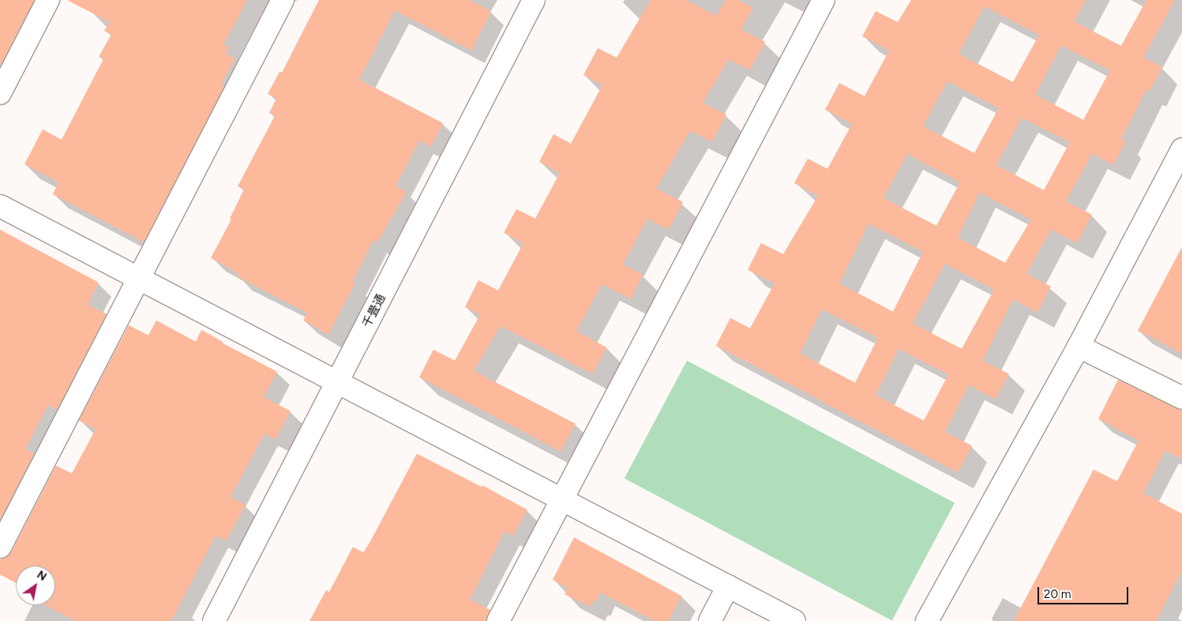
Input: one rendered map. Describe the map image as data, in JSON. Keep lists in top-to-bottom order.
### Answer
{
  "streets": {
    "street": ["千畳通"]
  },
  "scale_bar": "20 m",
  "north": "top right"
}
